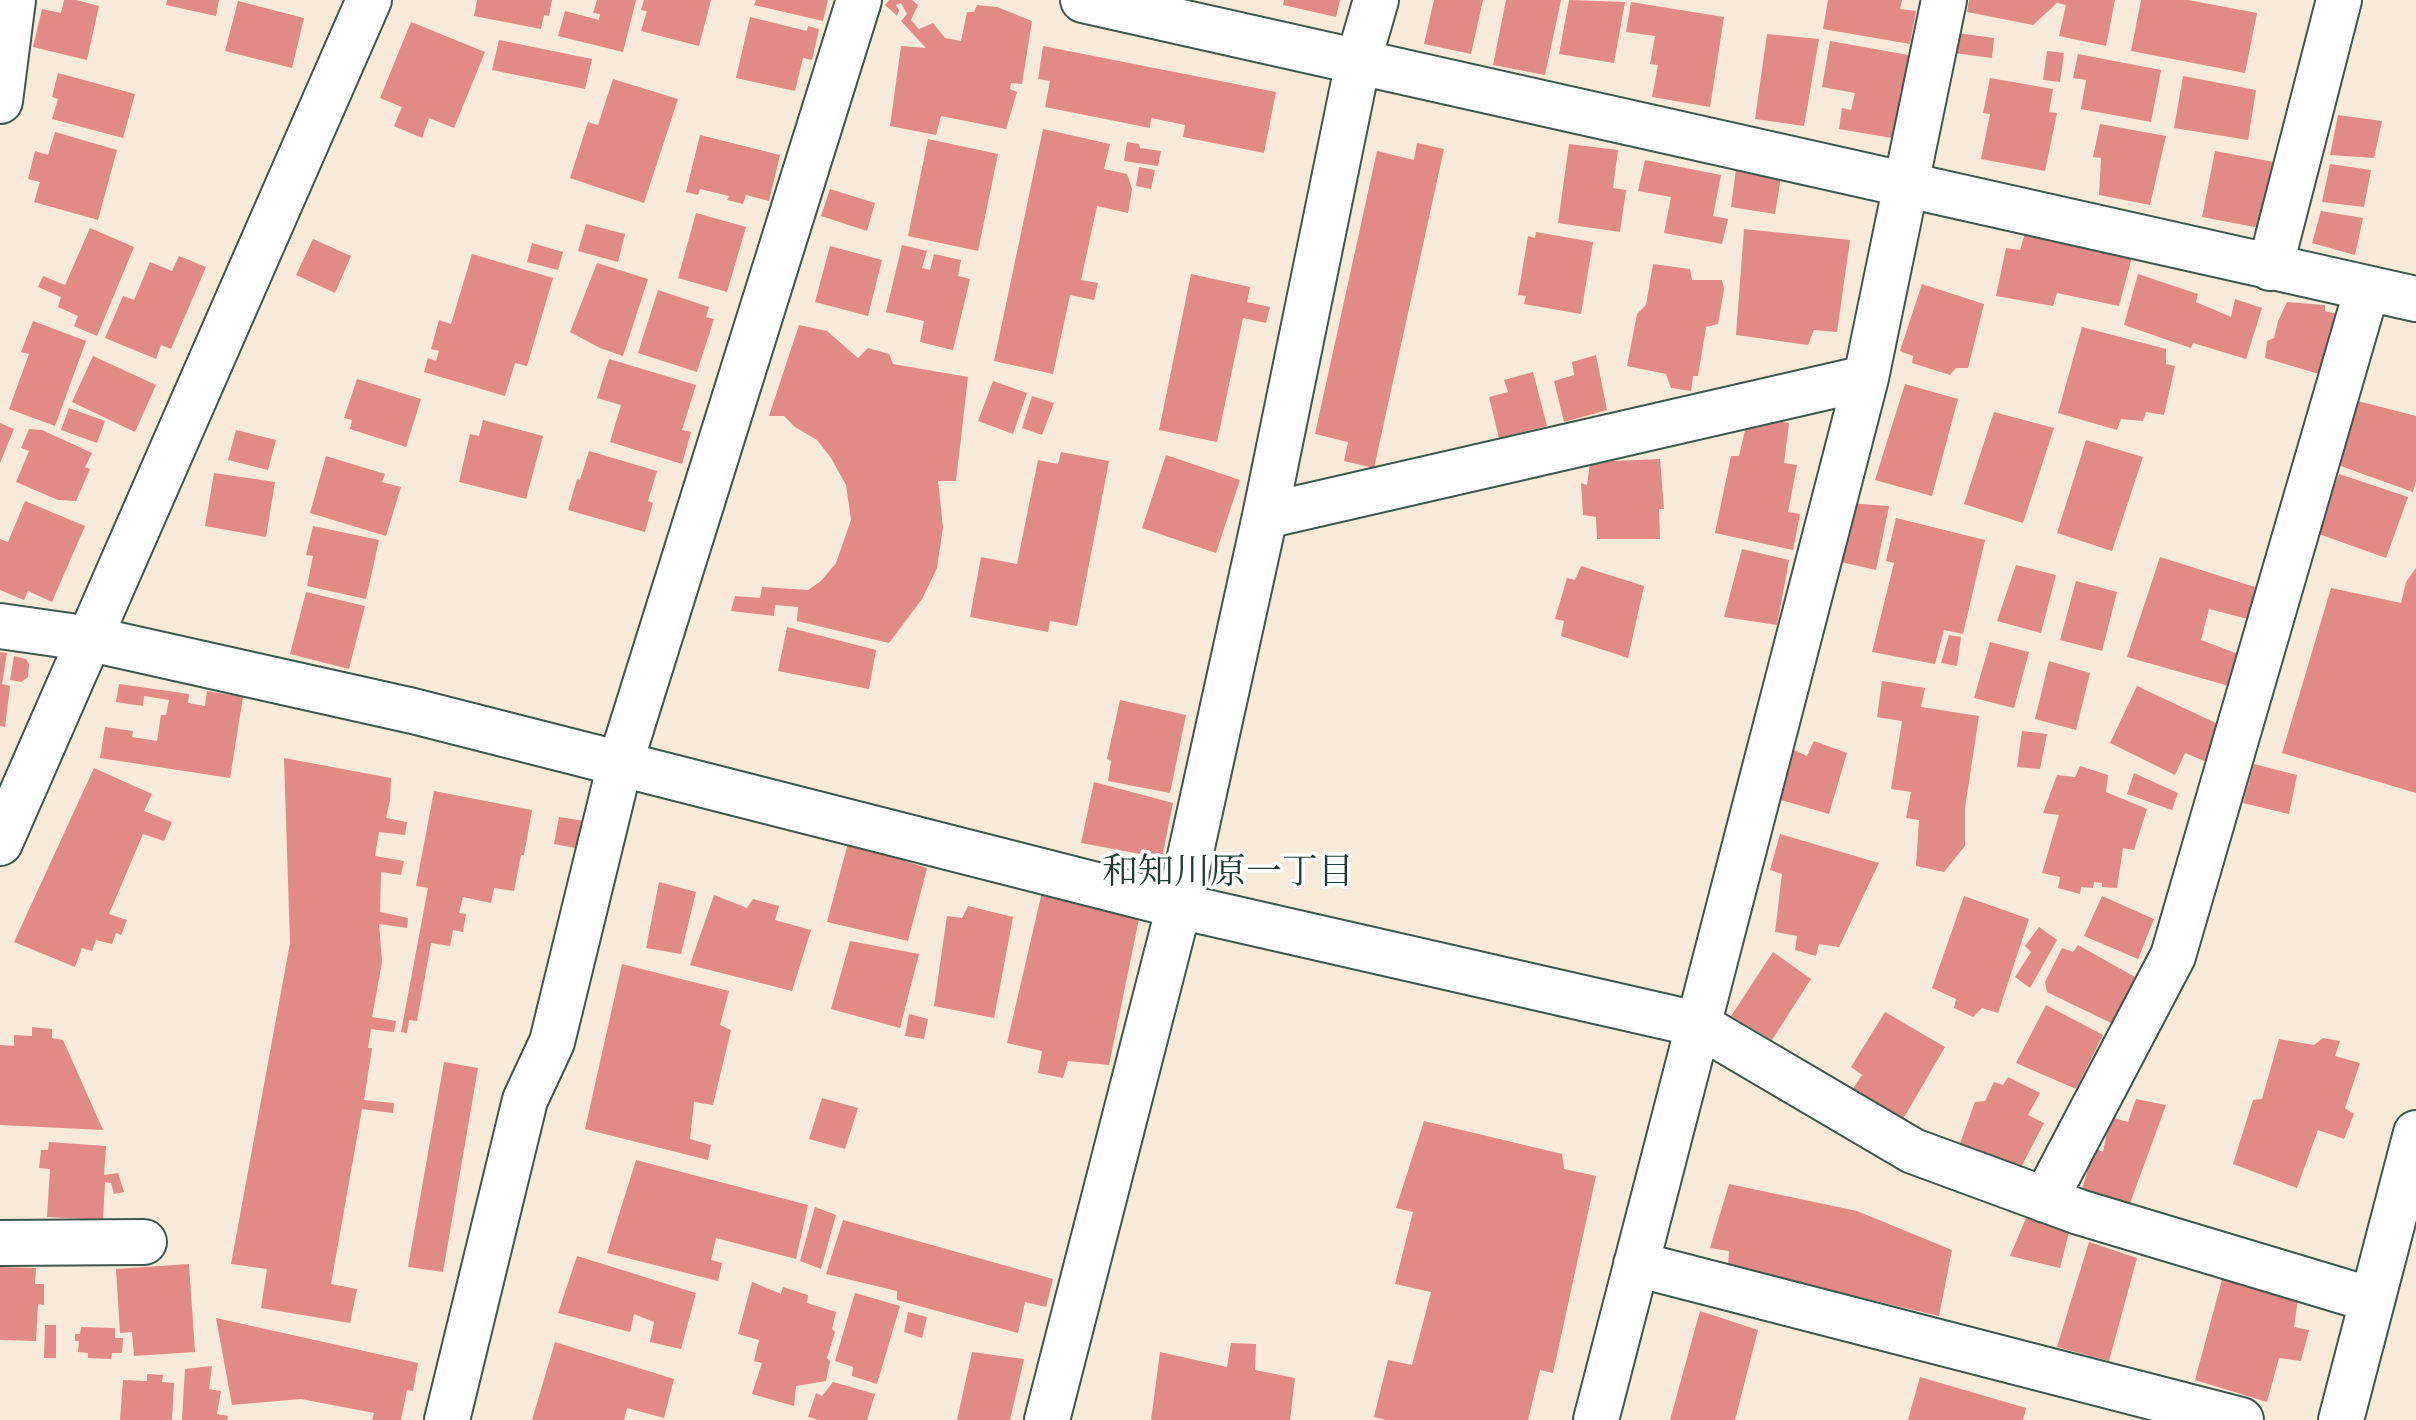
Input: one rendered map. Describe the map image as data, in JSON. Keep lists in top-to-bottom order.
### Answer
{
  "districts": ["和知川原一丁目"]
}
